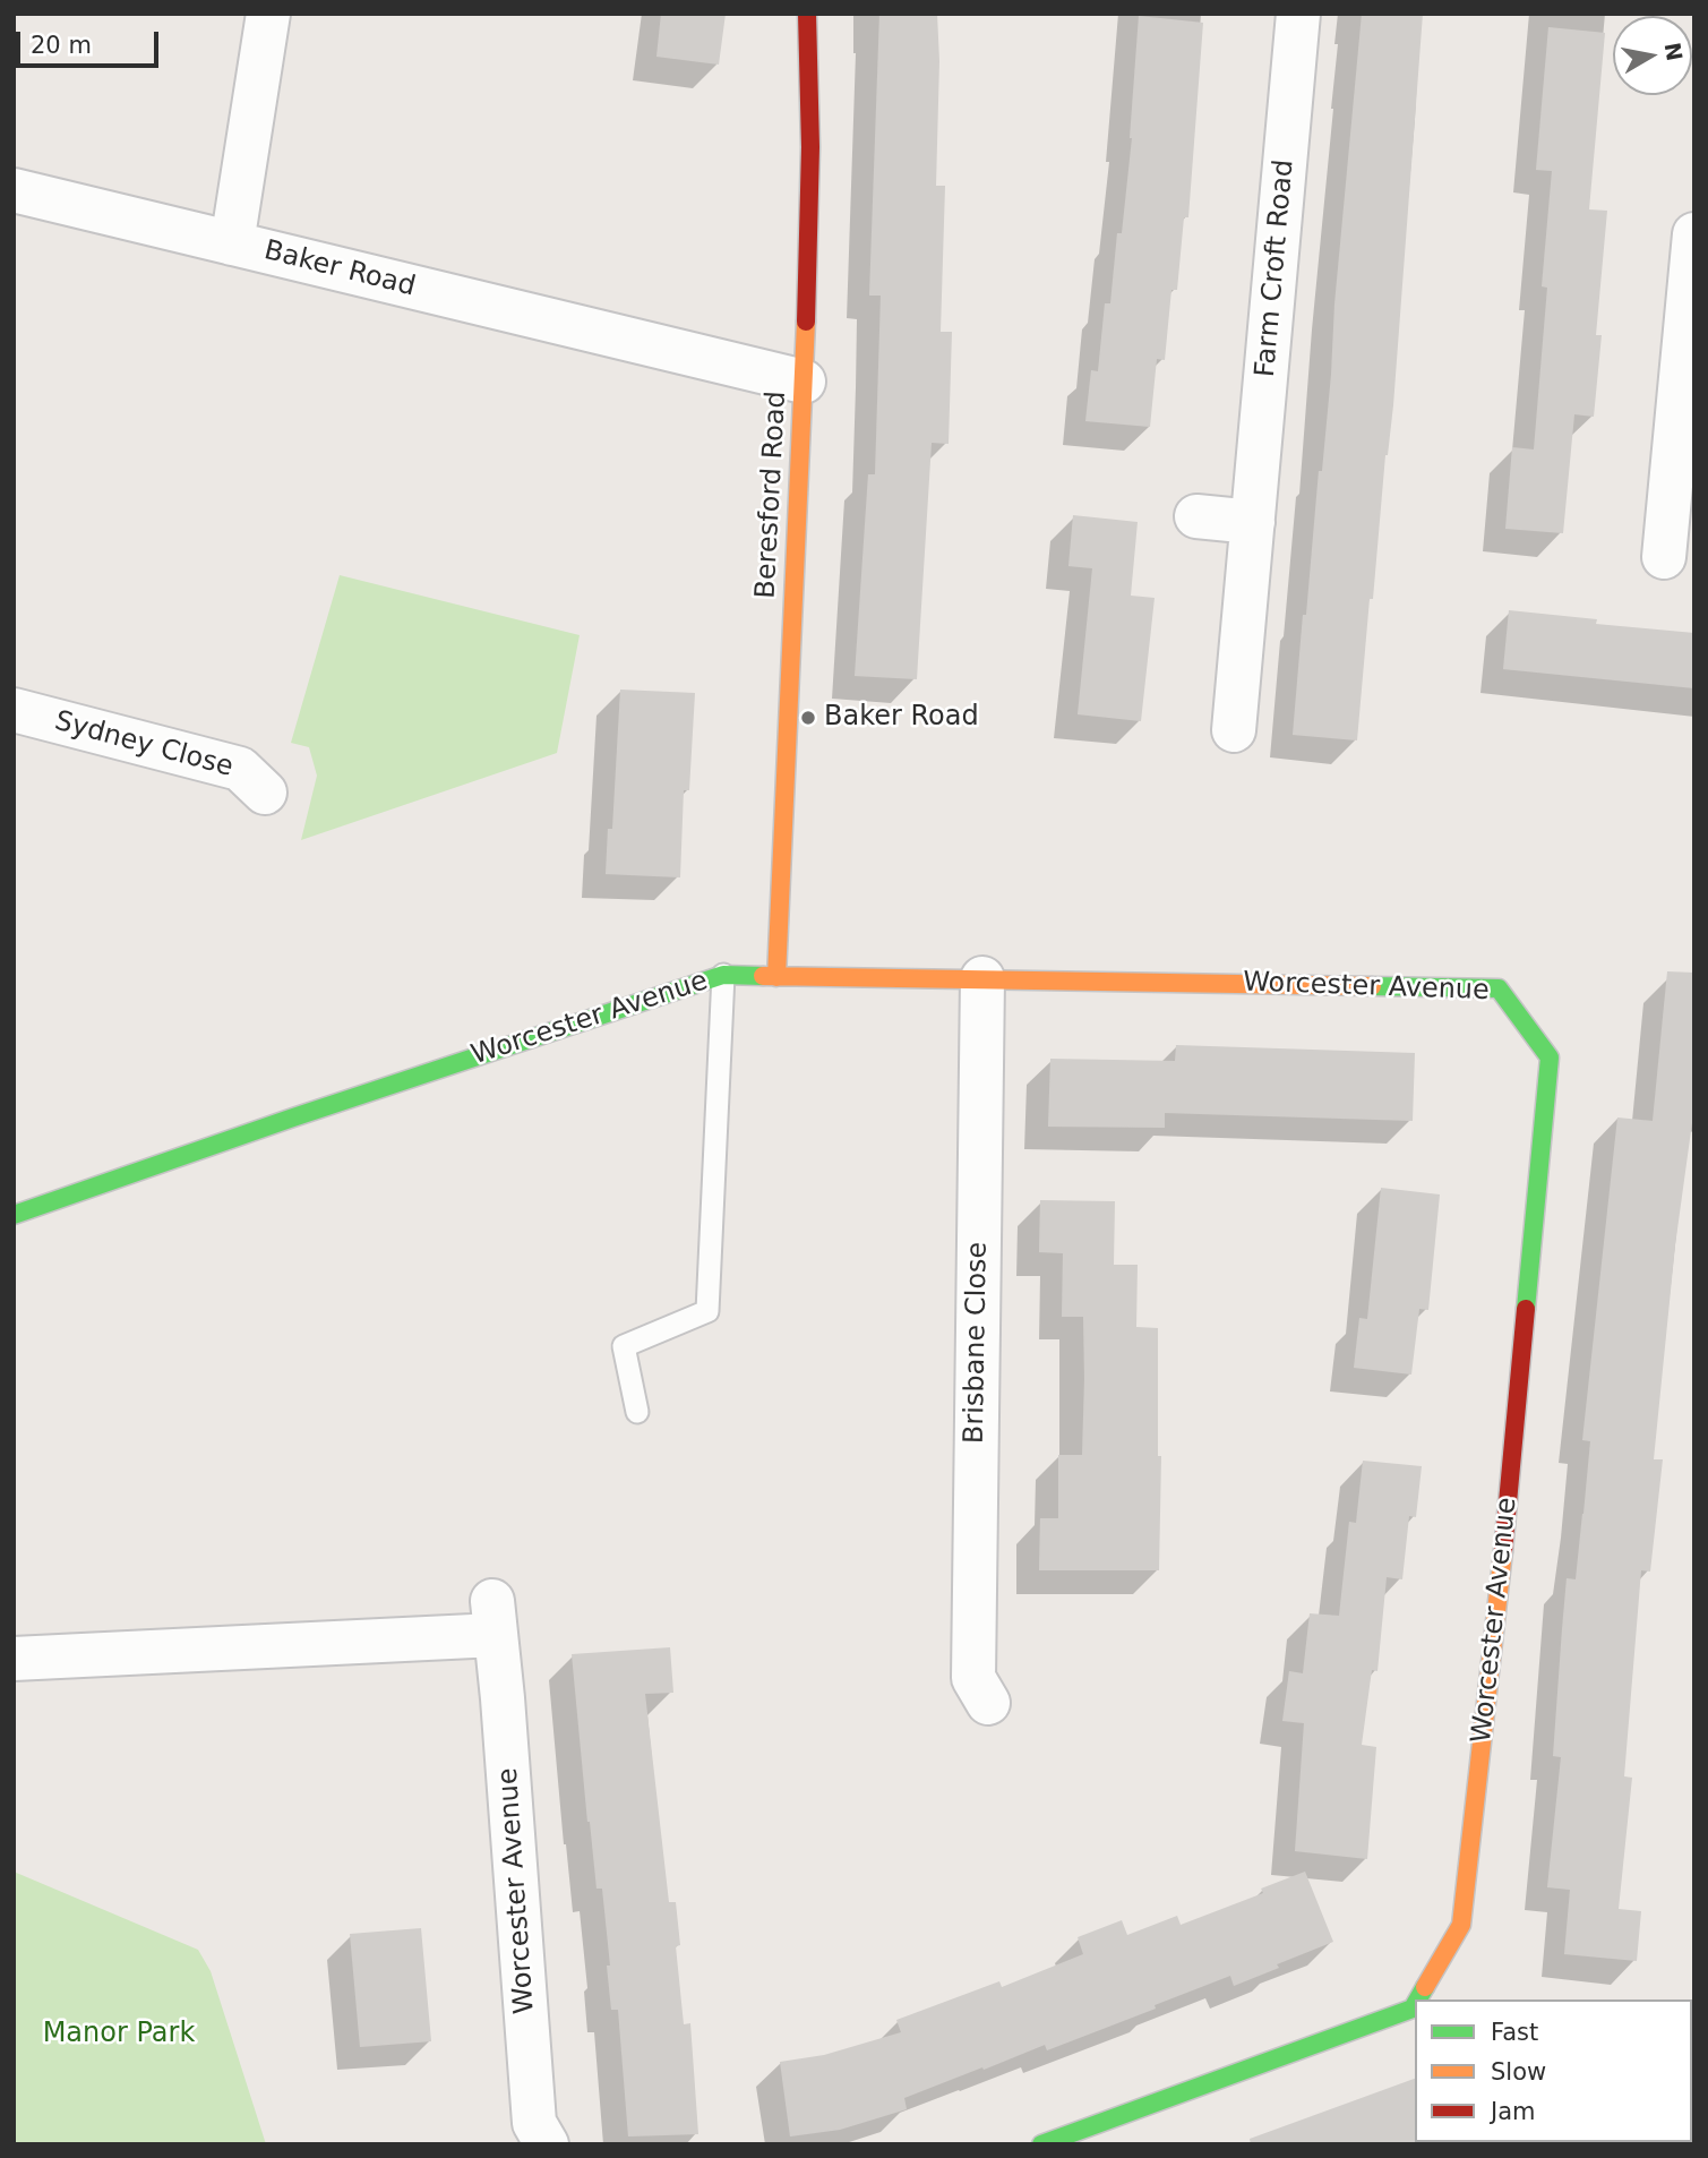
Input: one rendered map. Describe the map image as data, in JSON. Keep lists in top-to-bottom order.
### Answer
{
  "streets": {
    "street": [
      "Farm Croft Road",
      "Baker Road",
      "Beresford Road",
      "Sydney Close",
      "Worcester Avenue",
      "Brisbane Close"
    ]
  },
  "crossings": [
    ["Baker Road", "Beresford Road"],
    ["Beresford Road", "Worcester Avenue"],
    ["Worcester Avenue", "Brisbane Close"]
  ],
  "parks": ["Manor Park"],
  "places": ["Baker Road"],
  "legend": ["Fast", "Slow", "Jam"],
  "scale_bar": "20 m",
  "north": "right"
}
